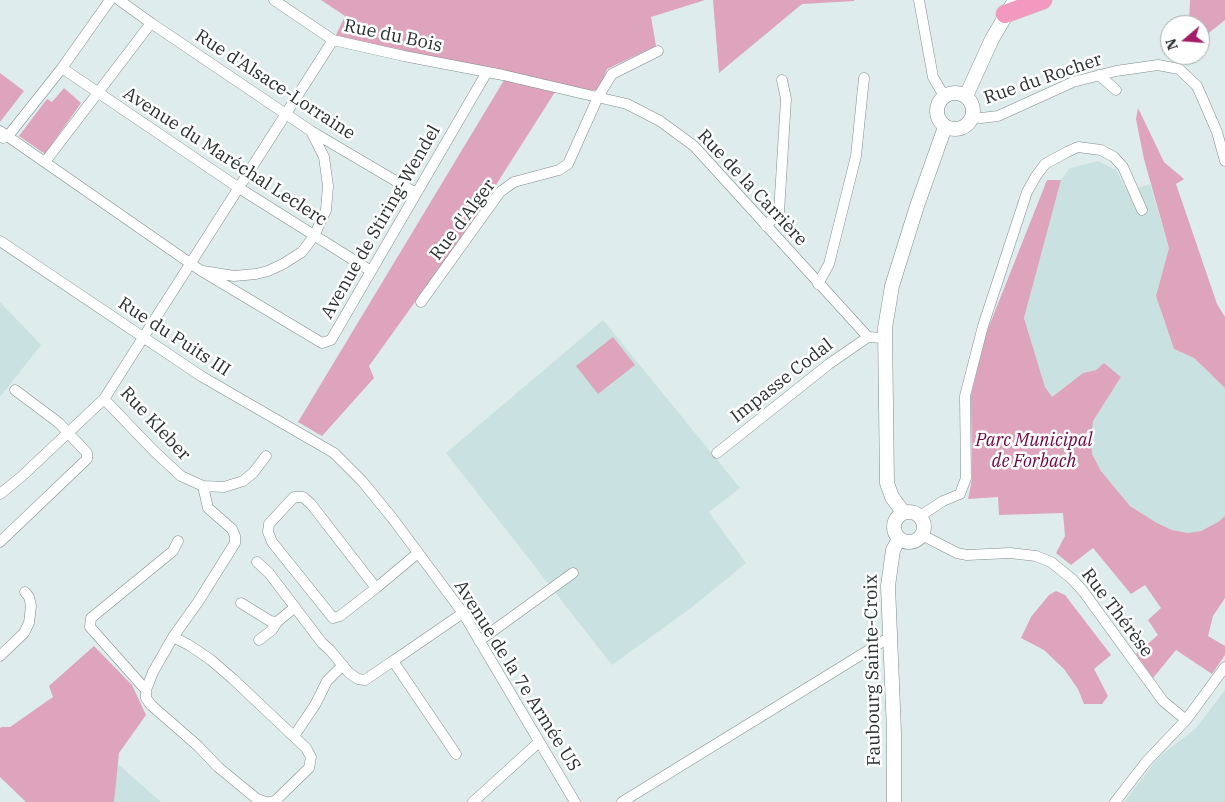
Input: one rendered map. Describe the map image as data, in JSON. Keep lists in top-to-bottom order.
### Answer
{
  "streets": {
    "main road": ["Faubourg Sainte-Croix"],
    "street": [
      "Rue du Bois",
      "Rue du Rocher",
      "Rue d'Alsace-Lorraine",
      "Avenue du Maréchal Leclerc",
      "Rue de la Carrière",
      "Rue d'Alger",
      "Avenue de Stiring-Wendel",
      "Rue du Puits III",
      "Impasse Codal",
      "Rue Kleber",
      "Rue Thérèse",
      "Avenue de la 7e Armée US"
    ]
  },
  "crossings": [
    ["Rue du Bois", "Rue de la Carrière"],
    ["Rue du Bois", "Avenue de Stiring-Wendel"],
    ["Rue du Bois", "Rue Kleber"],
    ["Rue d'Alsace-Lorraine", "Avenue de Stiring-Wendel"],
    ["Rue d'Alsace-Lorraine", "Rue Kleber"],
    ["Avenue du Maréchal Leclerc", "Avenue de Stiring-Wendel"],
    ["Avenue du Maréchal Leclerc", "Rue Kleber"],
    ["Rue de la Carrière", "Rue d'Alger"],
    ["Rue de la Carrière", "Avenue de Stiring-Wendel"],
    ["Rue de la Carrière", "Impasse Codal"],
    ["Avenue de Stiring-Wendel", "Rue Kleber"],
    ["Rue du Puits III", "Rue Kleber"],
    ["Rue du Puits III", "Avenue de la 7e Armée US"],
    ["Rue Thérèse", "Faubourg Sainte-Croix"]
  ],
  "parks": ["Parc Municipal de Forbach"],
  "north": "left"
}
